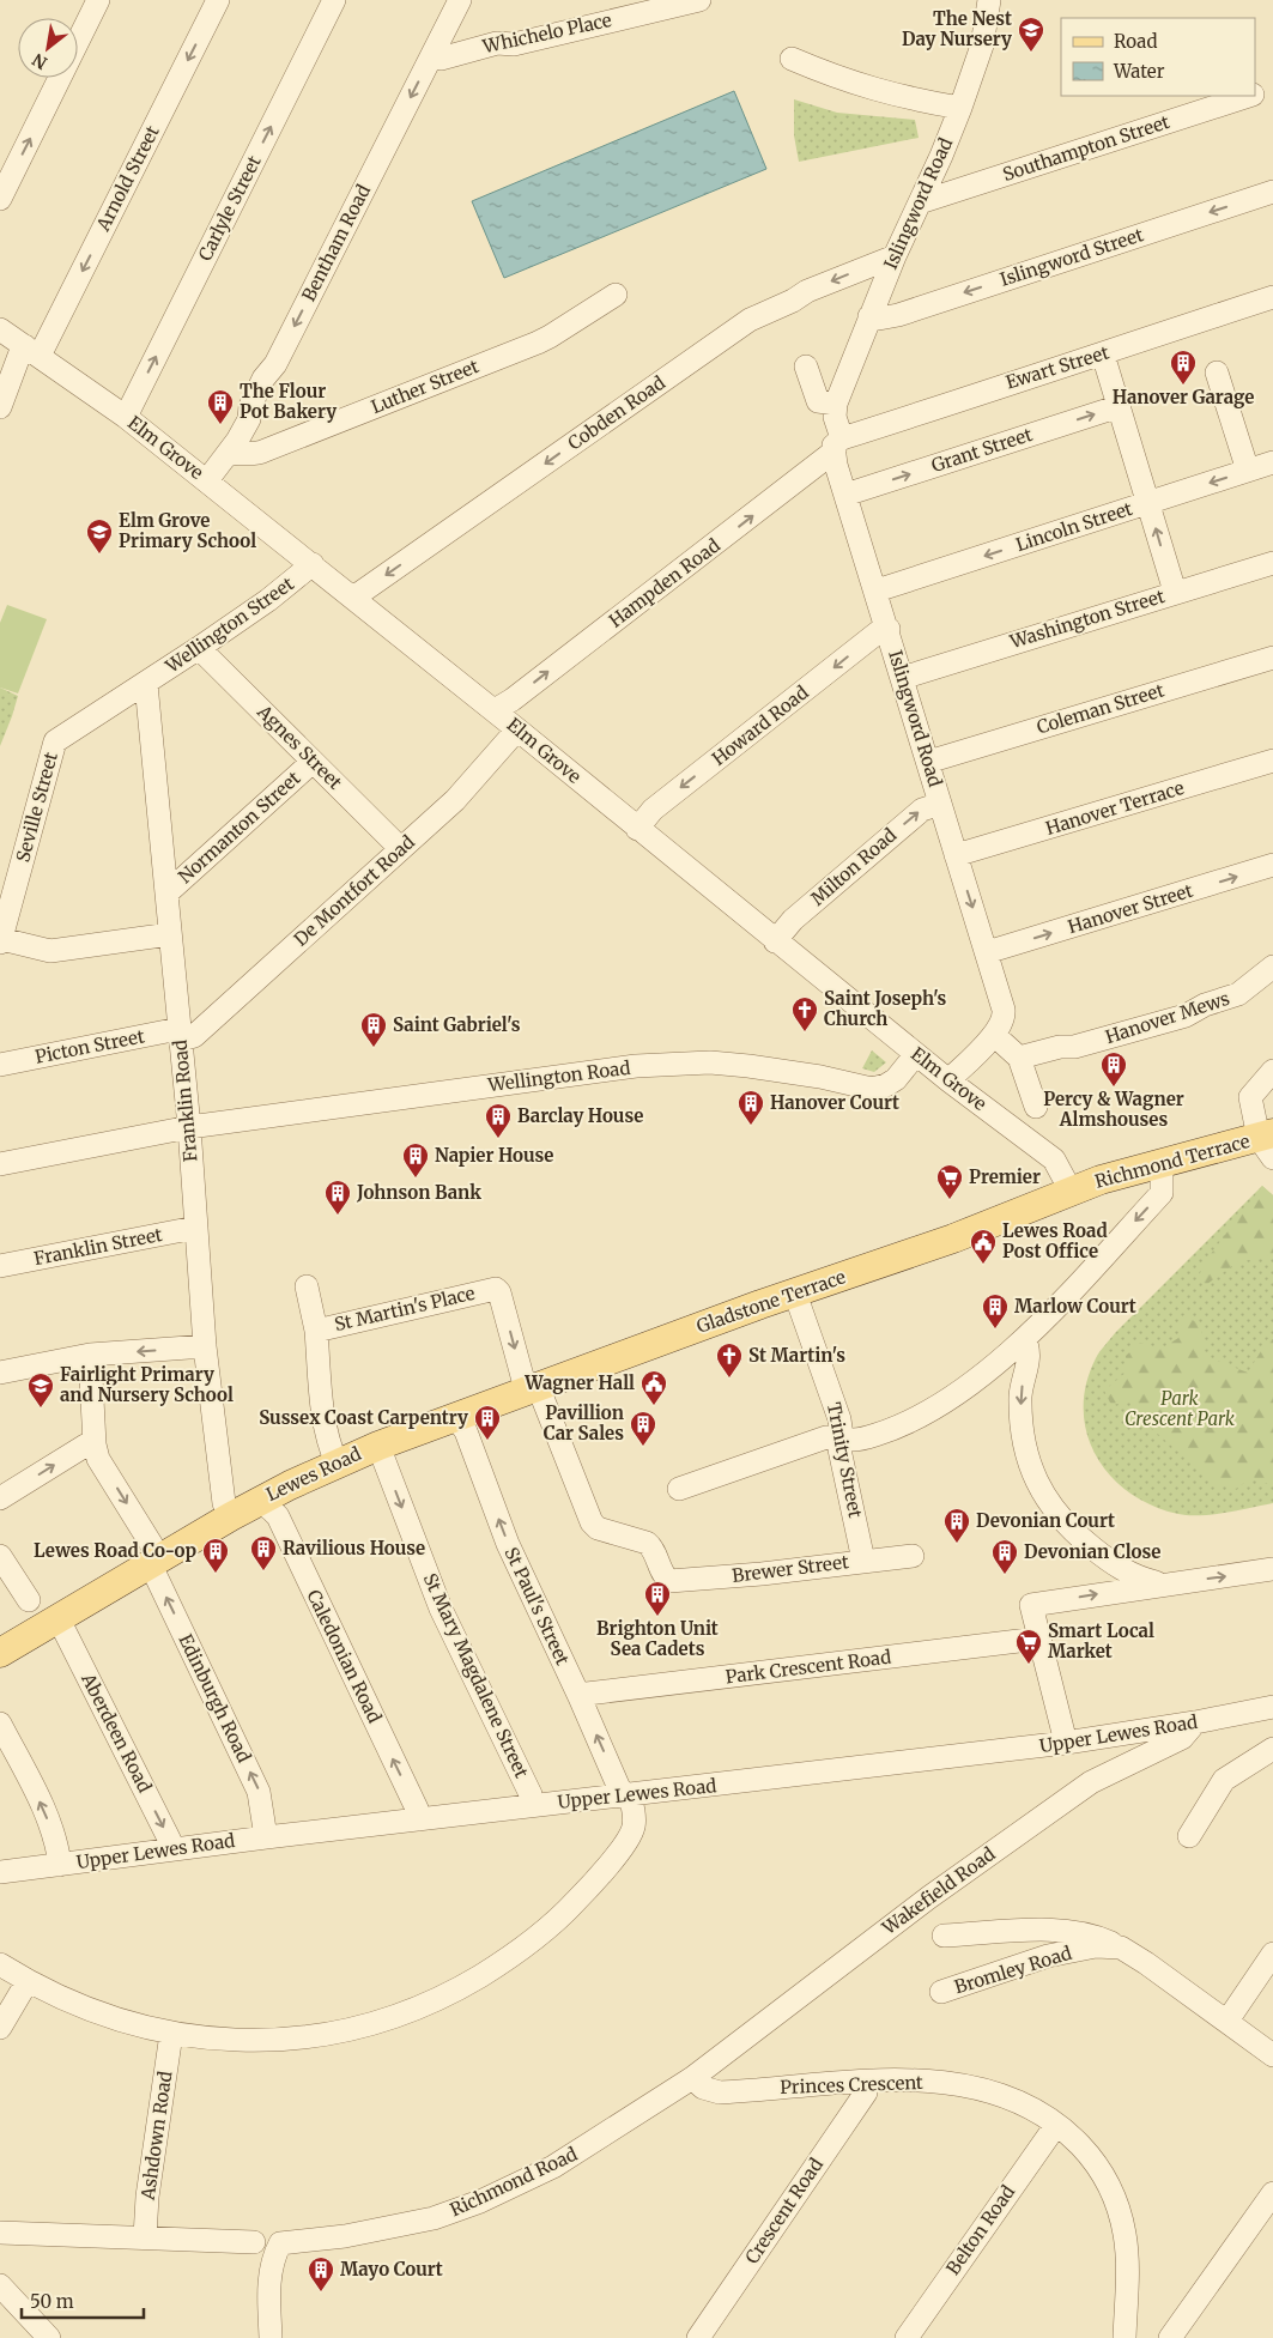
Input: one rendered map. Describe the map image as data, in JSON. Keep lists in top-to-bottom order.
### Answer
{
  "streets": {
    "main road": ["Richmond Terrace", "Gladstone Terrace", "Lewes Road"],
    "street": [
      "Whichelo Place",
      "Southampton Street",
      "Arnold Street",
      "Islingword Road",
      "Carlyle Street",
      "Bentham Road",
      "Islingword Street",
      "Ewart Street",
      "Luther Street",
      "Cobden Road",
      "Elm Grove",
      "Grant Street",
      "Lincoln Street",
      "Hampden Road",
      "Washington Street",
      "Wellington Street",
      "Coleman Street",
      "Howard Road",
      "Agnes Street",
      "Seville Street",
      "Hanover Terrace",
      "Normanton Street",
      "Milton Road",
      "De Montfort Road",
      "Hanover Street",
      "Hanover Mews",
      "Picton Street",
      "Wellington Road",
      "Franklin Road",
      "Franklin Street",
      "St Martin's Place",
      "Trinity Street",
      "Brewer Street",
      "St Paul's Street",
      "Caledonian Road",
      "Park Crescent Road",
      "St Mary Magdalene Street",
      "Edinburgh Road",
      "Aberdeen Road",
      "Upper Lewes Road",
      "Wakefield Road",
      "Bromley Road",
      "Princes Crescent",
      "Ashdown Road",
      "Richmond Road",
      "Crescent Road",
      "Belton Road"
    ]
  },
  "crossings": [
    ["Whichelo Place", "Bentham Road"],
    ["Southampton Street", "Islingword Road"],
    ["Arnold Street", "Elm Grove"],
    ["Islingword Road", "Islingword Street"],
    ["Islingword Road", "Ewart Street"],
    ["Islingword Road", "Cobden Road"],
    ["Islingword Road", "Elm Grove"],
    ["Islingword Road", "Grant Street"],
    ["Islingword Road", "Lincoln Street"],
    ["Islingword Road", "Hampden Road"],
    ["Islingword Road", "Washington Street"],
    ["Islingword Road", "Coleman Street"],
    ["Islingword Road", "Howard Road"],
    ["Islingword Road", "Hanover Terrace"],
    ["Islingword Road", "Milton Road"],
    ["Islingword Road", "Hanover Street"],
    ["Carlyle Street", "Elm Grove"],
    ["Bentham Road", "Luther Street"],
    ["Bentham Road", "Elm Grove"],
    ["Ewart Street", "Hampden Road"],
    ["Cobden Road", "Elm Grove"],
    ["Elm Grove", "Hampden Road"],
    ["Elm Grove", "Wellington Street"],
    ["Elm Grove", "Howard Road"],
    ["Elm Grove", "Milton Road"],
    ["Elm Grove", "De Montfort Road"],
    ["Elm Grove", "Wellington Road"],
    ["Elm Grove", "Richmond Terrace"],
    ["Elm Grove", "Gladstone Terrace"],
    ["Wellington Street", "Agnes Street"],
    ["Wellington Street", "Seville Street"],
    ["Wellington Street", "Franklin Road"],
    ["Agnes Street", "Normanton Street"],
    ["Agnes Street", "De Montfort Road"],
    ["Seville Street", "Franklin Road"],
    ["Normanton Street", "Franklin Road"],
    ["De Montfort Road", "Picton Street"],
    ["De Montfort Road", "Franklin Road"],
    ["Picton Street", "Franklin Road"],
    ["Wellington Road", "Franklin Road"],
    ["Franklin Road", "Franklin Street"],
    ["Franklin Road", "Lewes Road"],
    ["Richmond Terrace", "Gladstone Terrace"],
    ["Gladstone Terrace", "Trinity Street"],
    ["Gladstone Terrace", "Lewes Road"],
    ["St Martin's Place", "Lewes Road"],
    ["St Martin's Place", "Brewer Street"],
    ["Trinity Street", "Brewer Street"],
    ["Lewes Road", "St Paul's Street"],
    ["Lewes Road", "Caledonian Road"],
    ["Lewes Road", "St Mary Magdalene Street"],
    ["Lewes Road", "Edinburgh Road"],
    ["Lewes Road", "Aberdeen Road"],
    ["St Paul's Street", "Park Crescent Road"],
    ["St Paul's Street", "Upper Lewes Road"],
    ["St Paul's Street", "Ashdown Road"],
    ["Caledonian Road", "Upper Lewes Road"],
    ["St Mary Magdalene Street", "Upper Lewes Road"],
    ["Edinburgh Road", "Upper Lewes Road"],
    ["Aberdeen Road", "Upper Lewes Road"],
    ["Upper Lewes Road", "Wakefield Road"],
    ["Wakefield Road", "Princes Crescent"],
    ["Wakefield Road", "Richmond Road"],
    ["Princes Crescent", "Richmond Road"],
    ["Princes Crescent", "Crescent Road"],
    ["Princes Crescent", "Belton Road"]
  ],
  "one_way": [
    "Carlyle Street",
    "Bentham Road",
    "Islingword Street",
    "Cobden Road",
    "Grant Street",
    "Lincoln Street",
    "Hampden Road",
    "Howard Road",
    "Milton Road",
    "Hanover Street",
    "St Paul's Street",
    "Caledonian Road",
    "St Mary Magdalene Street"
  ],
  "parks": ["Park Crescent Park"],
  "places": {
    "school or university": ["The Nest Day Nursery", "Elm Grove Primary School", "Fairlight Primary and Nursery School"],
    "building": [
      "Hanover Garage",
      "The Flour Pot Bakery",
      "Saint Gabriel's",
      "Percy & Wagner Almshouses",
      "Hanover Court",
      "Barclay House",
      "Napier House",
      "Johnson Bank",
      "Marlow Court",
      "Sussex Coast Carpentry",
      "Pavillion Car Sales",
      "Devonian Court",
      "Ravilious House",
      "Lewes Road Co-op",
      "Devonian Close",
      "Brighton Unit Sea Cadets",
      "Mayo Court"
    ],
    "church": ["Saint Joseph's Church", "St Martin's"],
    "supermarket": ["Premier", "Smart Local Market"],
    "public building": ["Lewes Road Post Office", "Wagner Hall"]
  },
  "legend": ["Road", "Water"],
  "scale_bar": "50 m",
  "north": "bottom left"
}
